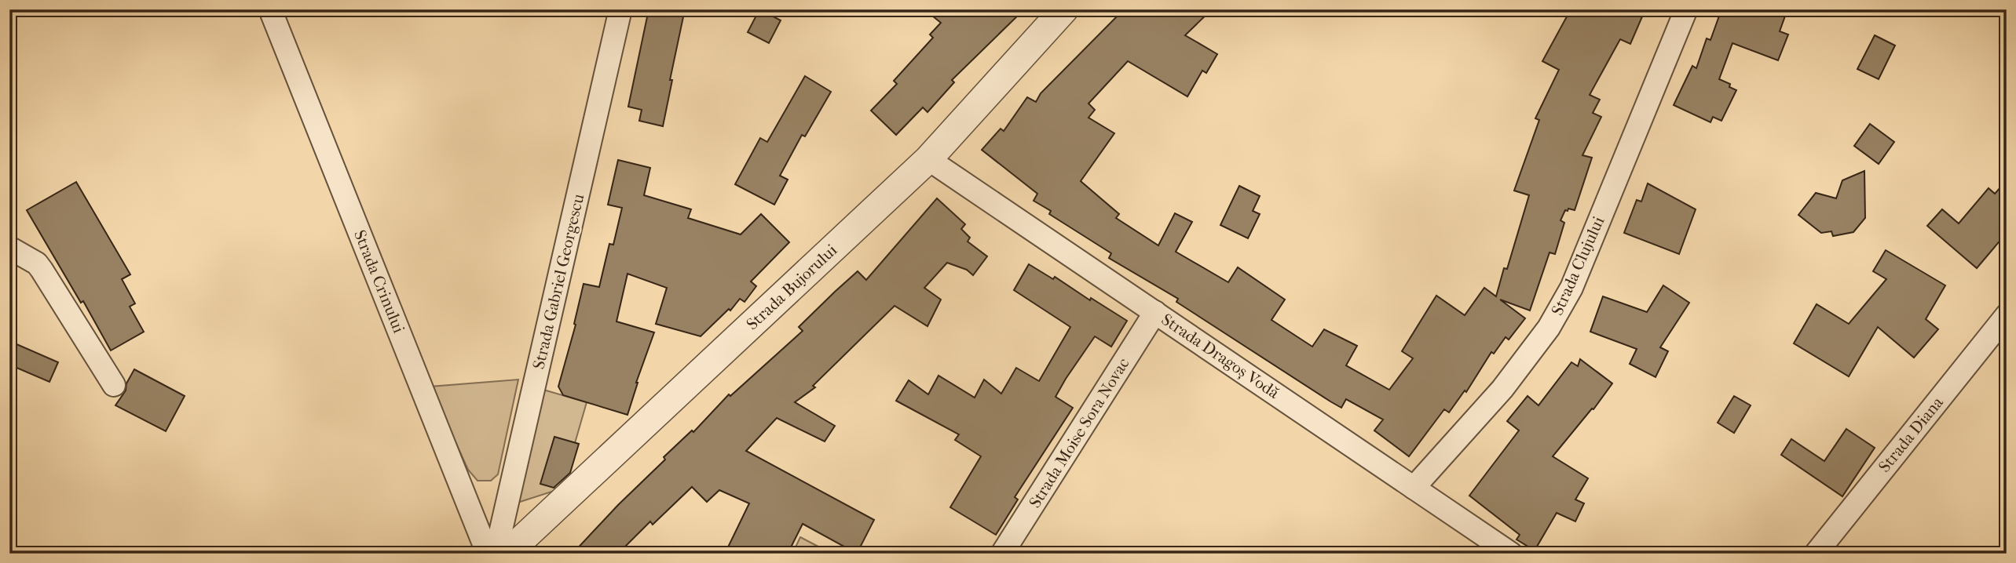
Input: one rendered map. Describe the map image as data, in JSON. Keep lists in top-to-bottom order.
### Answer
{
  "streets": {
    "street": [
      "Strada Clujului",
      "Strada Crinului",
      "Strada Gabriel Georgescu",
      "Strada Bujorului",
      "Strada Dragoș Vodă",
      "Strada Moise Sora Novac",
      "Strada Diana"
    ]
  },
  "crossings": [
    ["Strada Clujului", "Strada Dragoș Vodă"],
    ["Strada Bujorului", "Strada Dragoș Vodă"],
    ["Strada Dragoș Vodă", "Strada Moise Sora Novac"]
  ]
}
